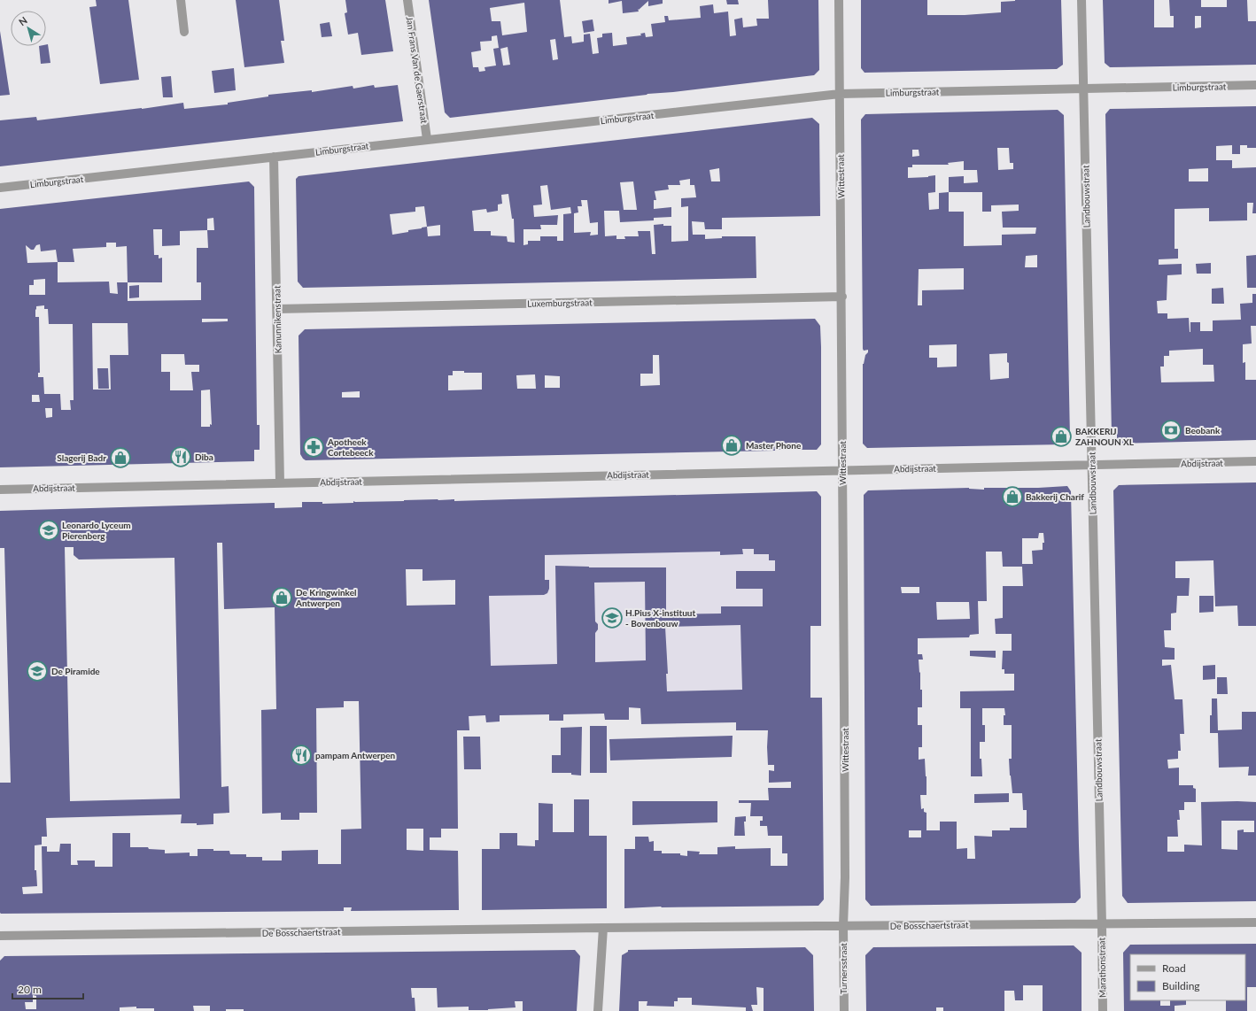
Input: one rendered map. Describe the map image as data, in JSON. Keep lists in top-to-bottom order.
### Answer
{
  "streets": {
    "street": [
      "Jan Frans Van de Gaerstraat",
      "Limburgstraat",
      "Wittestraat",
      "Landbouwstraat",
      "Luxemburgstraat",
      "Kanunnikenstraat",
      "Abdijstraat",
      "De Bosschaertstraat",
      "Marathonstraat",
      "Turnersstraat"
    ]
  },
  "crossings": [
    ["Jan Frans Van de Gaerstraat", "Limburgstraat"],
    ["Limburgstraat", "Wittestraat"],
    ["Limburgstraat", "Landbouwstraat"],
    ["Limburgstraat", "Kanunnikenstraat"],
    ["Wittestraat", "Luxemburgstraat"],
    ["Wittestraat", "Abdijstraat"],
    ["Wittestraat", "De Bosschaertstraat"],
    ["Wittestraat", "Turnersstraat"],
    ["Landbouwstraat", "Abdijstraat"],
    ["Landbouwstraat", "De Bosschaertstraat"],
    ["Landbouwstraat", "Marathonstraat"],
    ["Luxemburgstraat", "Kanunnikenstraat"],
    ["Kanunnikenstraat", "Abdijstraat"],
    ["De Bosschaertstraat", "Marathonstraat"],
    ["De Bosschaertstraat", "Turnersstraat"]
  ],
  "places": {
    "bank": ["Beobank"],
    "shop": [
      "BAKKERIJ ZAHNOUN XL",
      "Master Phone",
      "Slagerij Badr",
      "Bakkerij Charif",
      "De Kringwinkel Antwerpen"
    ],
    "pharmacy": ["Apotheek Cortebeeck"],
    "restaurant": ["Diba", "pampam Antwerpen"],
    "school or university": ["Leonardo Lyceum Pierenberg", "H.Pius X-instituut - Bovenbouw", "De Piramide"]
  },
  "legend": ["Road", "Building"],
  "scale_bar": "20 m",
  "north": "top left"
}
